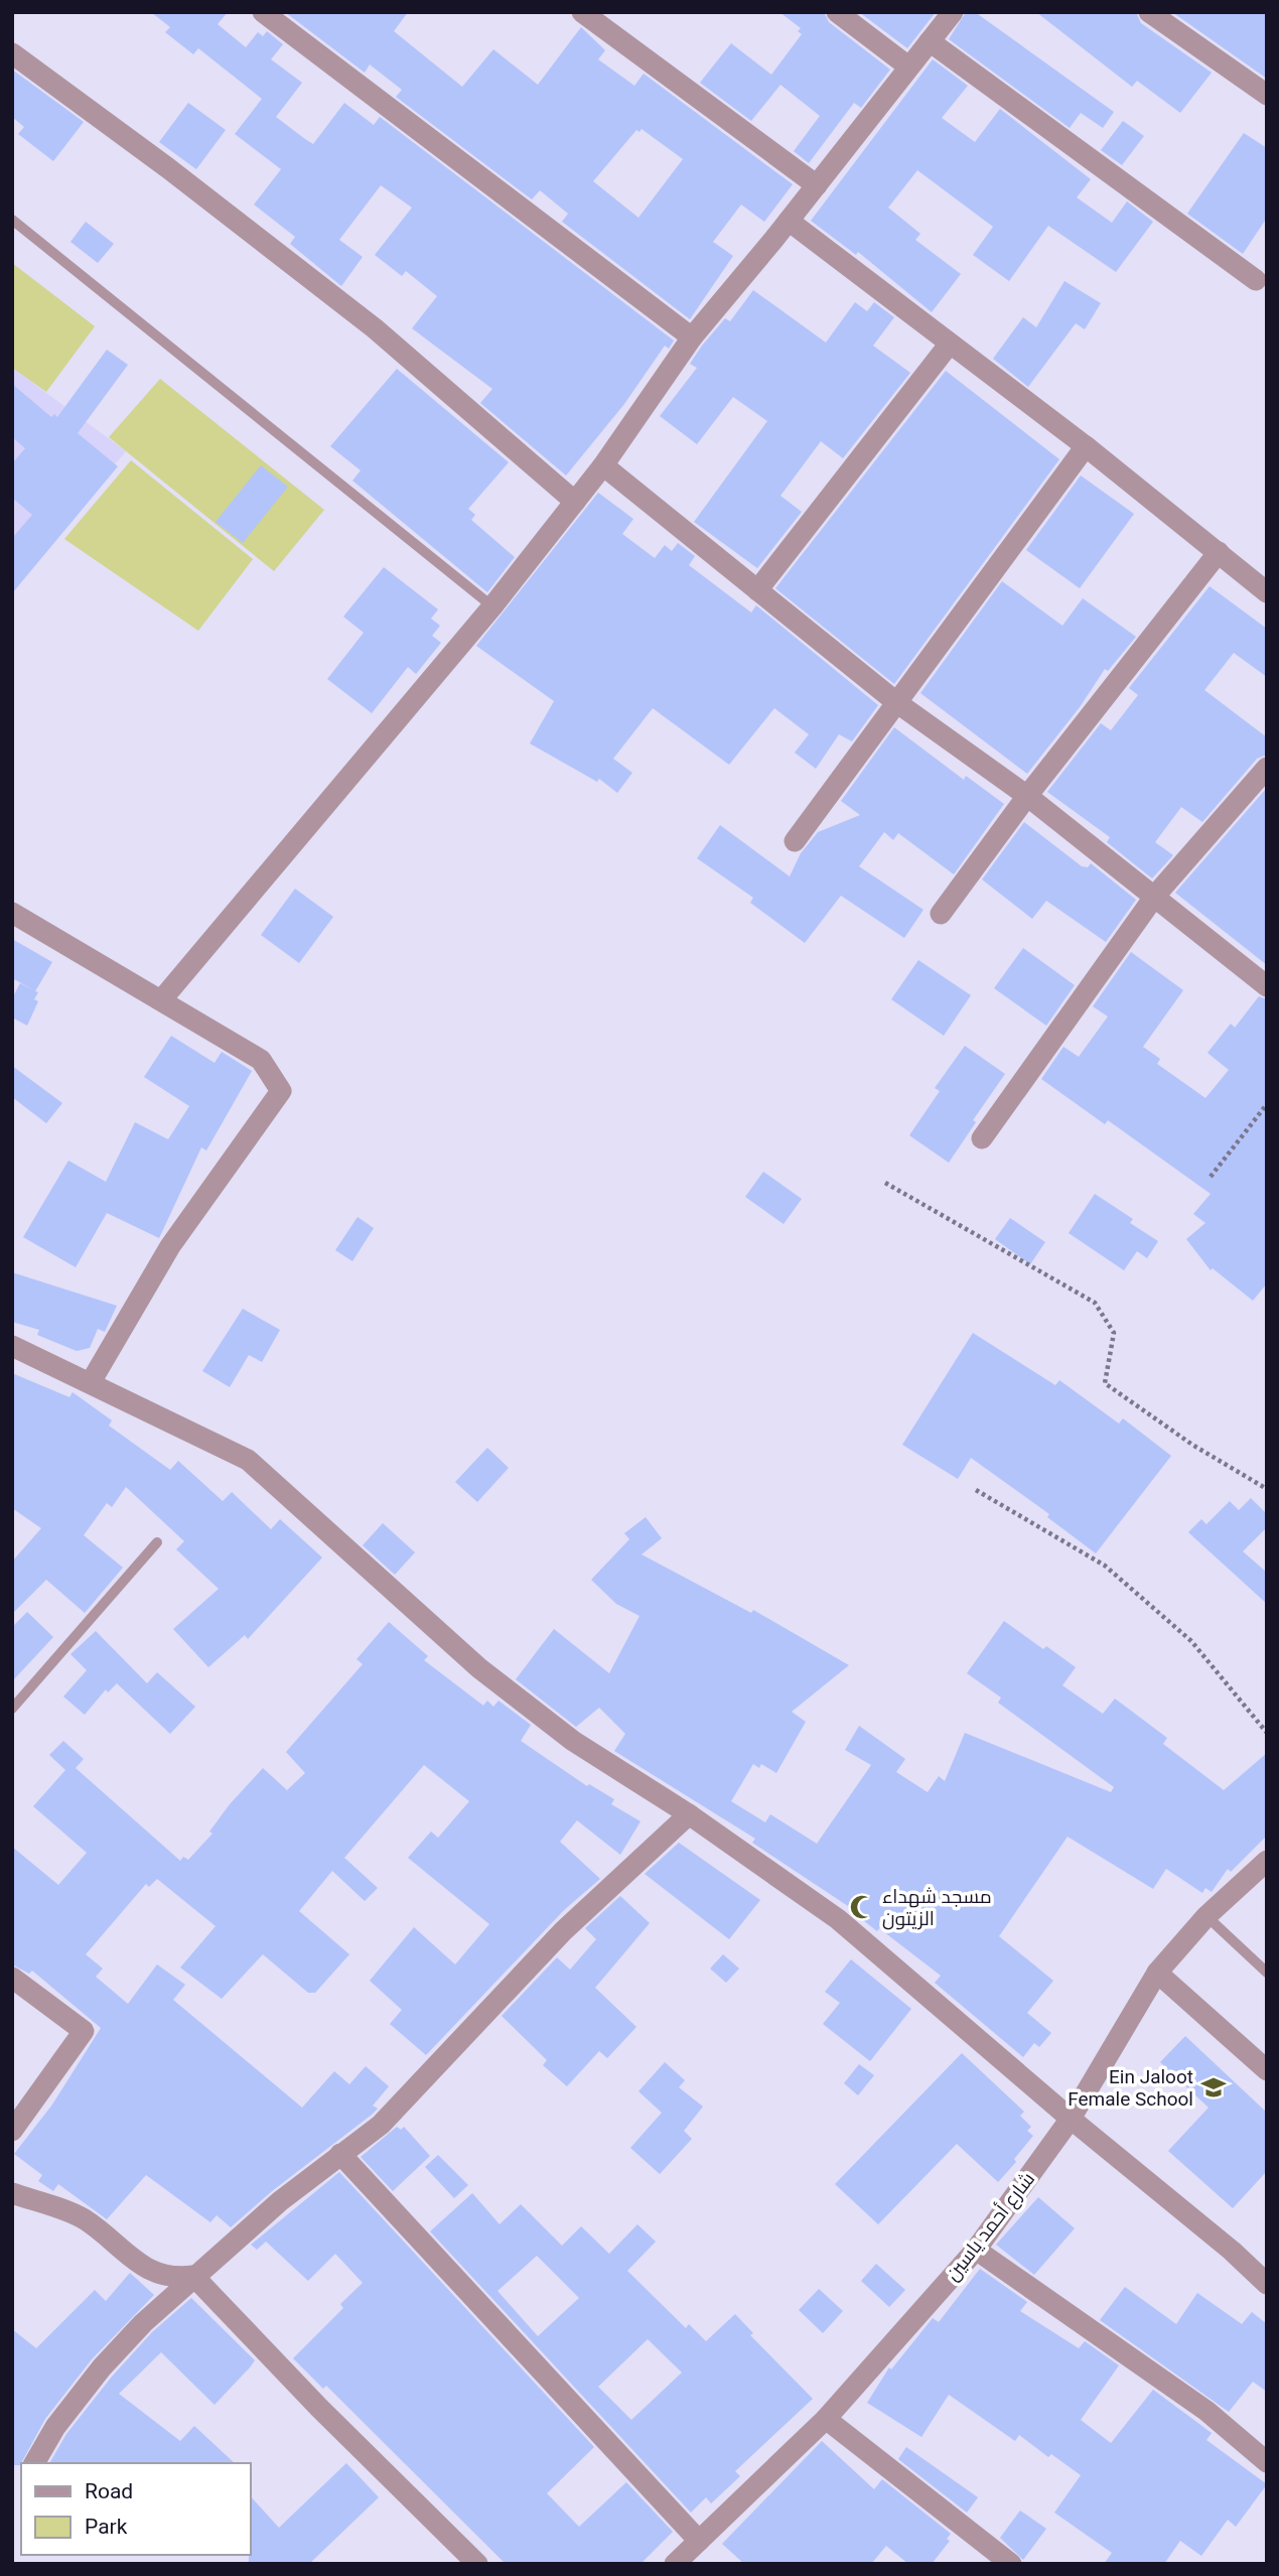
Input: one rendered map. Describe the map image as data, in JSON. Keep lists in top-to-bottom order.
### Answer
{
  "streets": {
    "street": ["شارع أحمد ياسين"]
  },
  "places": {
    "mosque": ["مسجد شهداء الزيتون"],
    "school or university": ["Ein Jaloot Female School"]
  },
  "legend": ["Road", "Park"]
}
